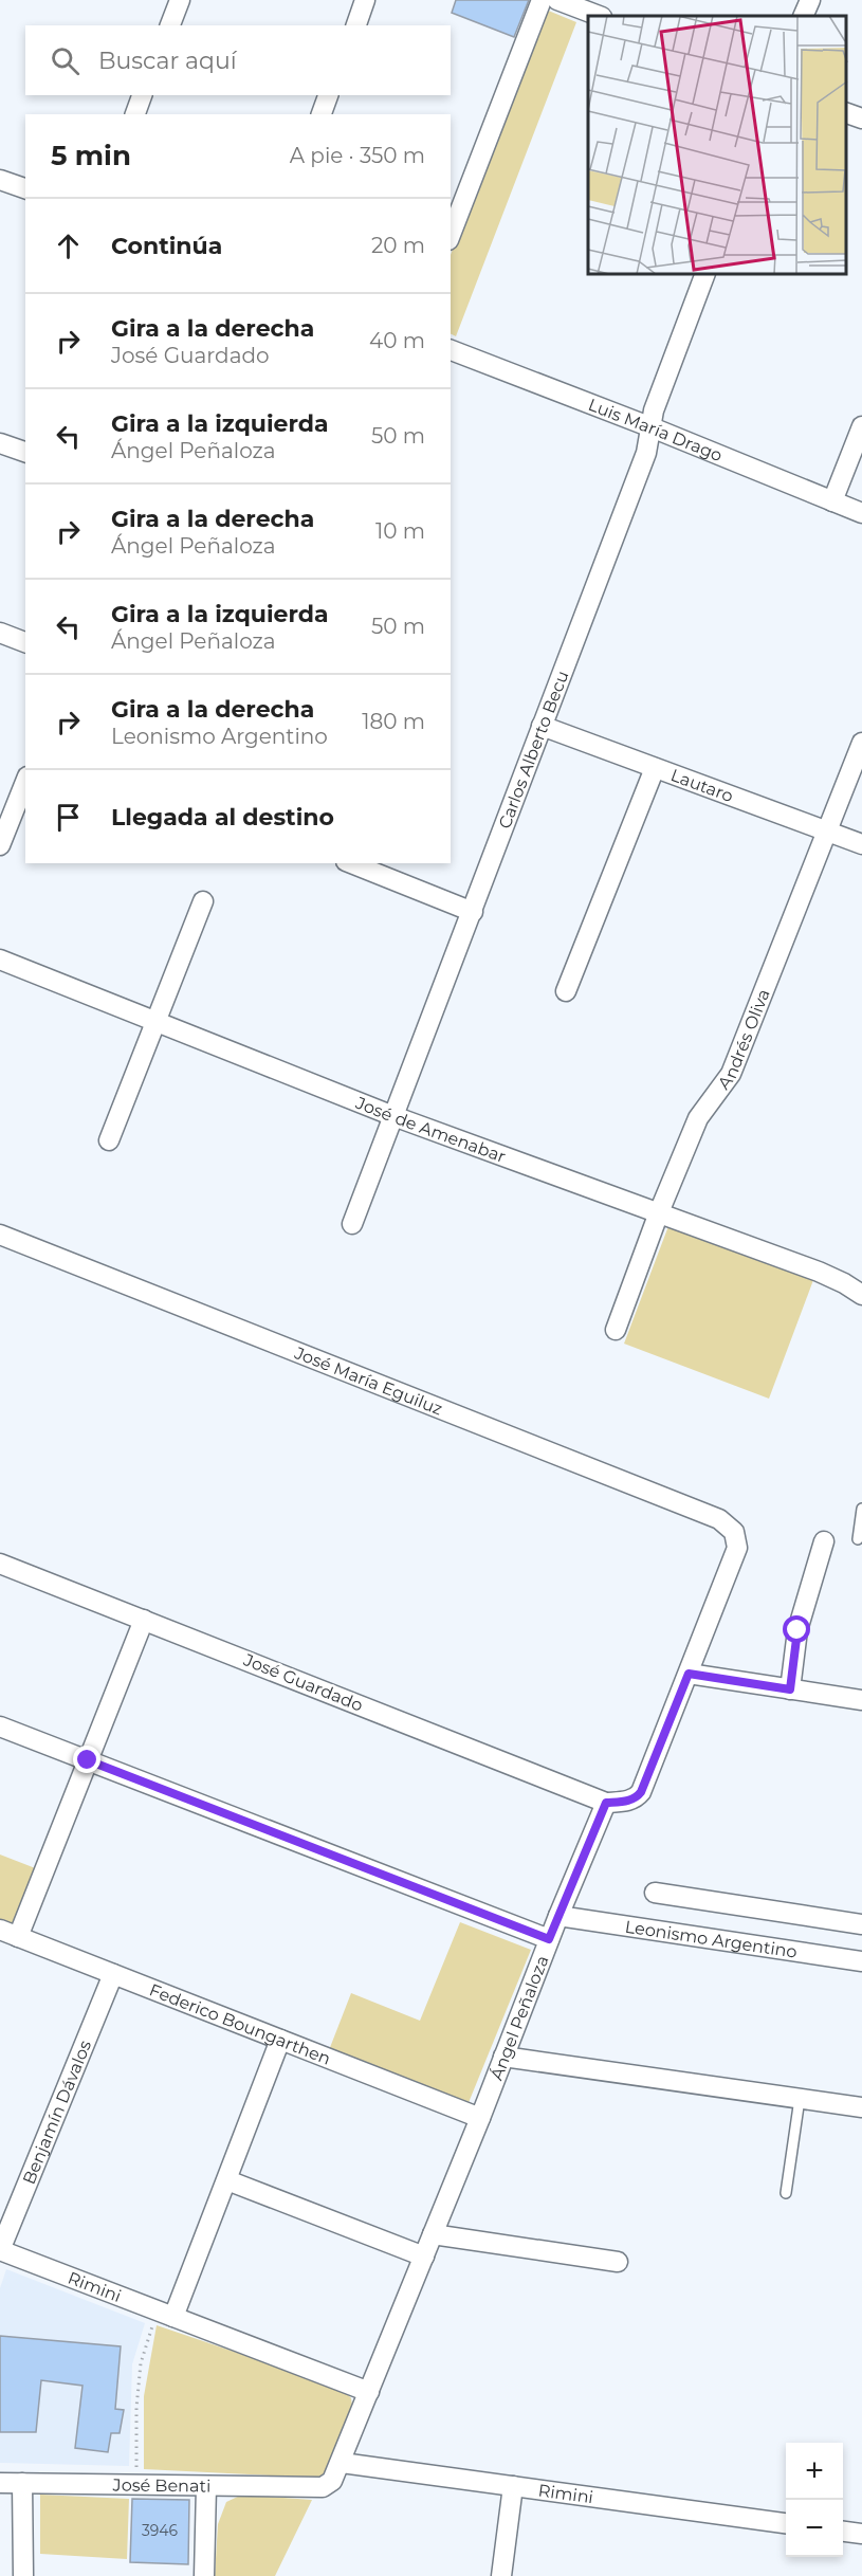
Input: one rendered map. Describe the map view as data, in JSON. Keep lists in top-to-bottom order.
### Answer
{
  "streets": {
    "street": [
      "Luis María Drago",
      "Carlos Alberto Becu",
      "Lautaro",
      "Andrés Oliva",
      "José de Amenabar",
      "José María Eguiluz",
      "José Guardado",
      "Leonismo Argentino",
      "Ángel Peñaloza",
      "Federico Boungarthen",
      "Benjamín Dávalos",
      "Rimini",
      "José Benati"
    ]
  },
  "crossings": [
    ["Luis María Drago", "Carlos Alberto Becu"],
    ["Carlos Alberto Becu", "Lautaro"],
    ["Carlos Alberto Becu", "José de Amenabar"],
    ["Lautaro", "Andrés Oliva"],
    ["Andrés Oliva", "José de Amenabar"],
    ["José Guardado", "Ángel Peñaloza"],
    ["Leonismo Argentino", "Ángel Peñaloza"],
    ["Ángel Peñaloza", "Federico Boungarthen"],
    ["Ángel Peñaloza", "Rimini"],
    ["Ángel Peñaloza", "José Benati"],
    ["Federico Boungarthen", "Benjamín Dávalos"],
    ["Benjamín Dávalos", "Rimini"]
  ],
  "house_numbers": ["3946"],
  "page": {
    "search": "Buscar aquí",
    "heading": ["5 min", "A pie · 350 m"],
    "list": [
      ["Continúa", "20 m"],
      ["Gira a la derecha", "José Guardado", "40 m"],
      ["Gira a la izquierda", "Ángel Peñaloza", "50 m"],
      ["Gira a la derecha", "Ángel Peñaloza", "10 m"],
      ["Gira a la izquierda", "Ángel Peñaloza", "50 m"],
      ["Gira a la derecha", "Leonismo Argentino", "180 m"],
      "Llegada al destino"
    ],
    "map_buttons": ["+", "−"]
  }
}
